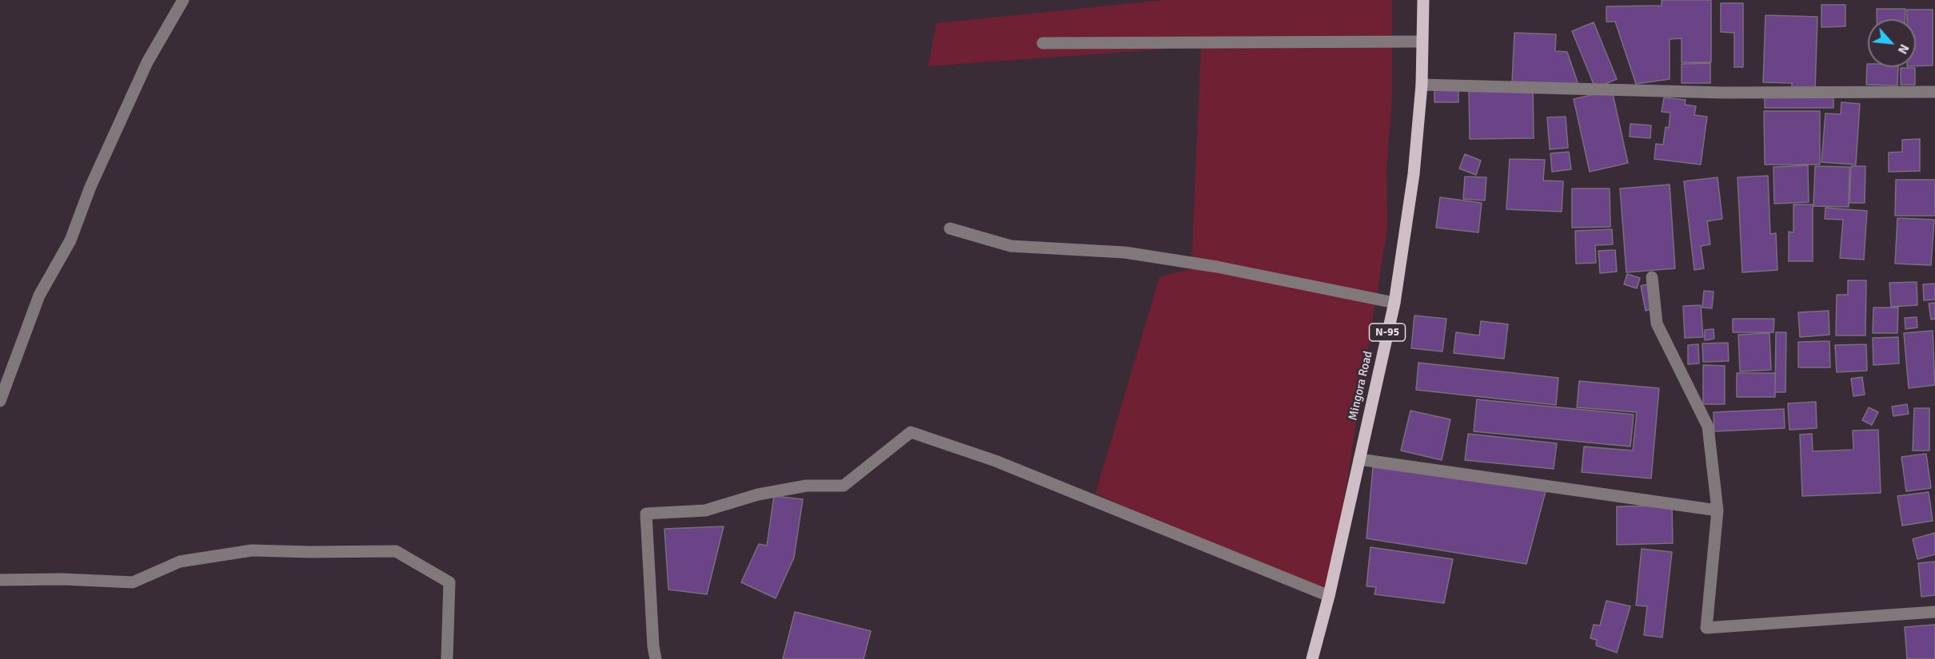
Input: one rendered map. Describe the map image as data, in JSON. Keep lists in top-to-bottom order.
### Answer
{
  "streets": {
    "main road": ["N-95", "Mingora Road"]
  },
  "north": "bottom right"
}
